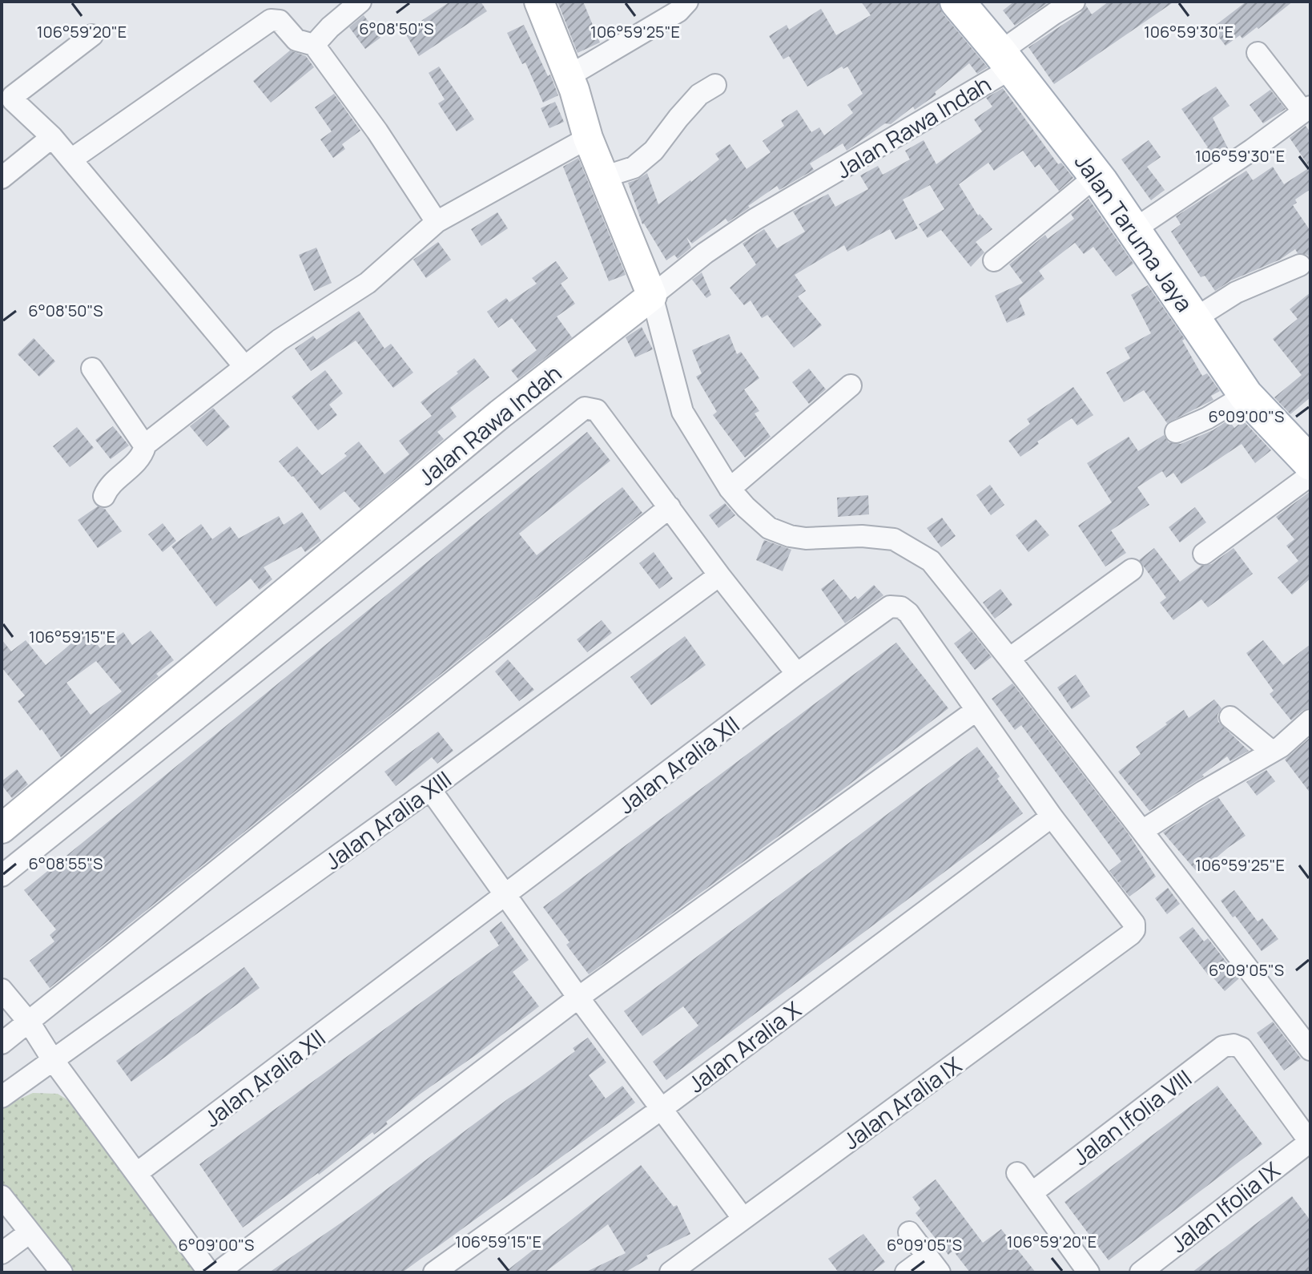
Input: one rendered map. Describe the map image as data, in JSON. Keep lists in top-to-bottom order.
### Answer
{
  "streets": {
    "main road": ["Jalan Taruma Jaya"],
    "street": [
      "Jalan Rawa Indah",
      "Jalan Aralia XII",
      "Jalan Aralia XIII",
      "Jalan Aralia X",
      "Jalan Aralia IX",
      "Jalan Ifolia VIII",
      "Jalan Ifolia IX"
    ]
  },
  "crossings": [
    ["Jalan Rawa Indah", "Jalan Taruma Jaya"],
    ["Jalan Aralia XII", "Jalan Aralia X"],
    ["Jalan Aralia XII", "Jalan Aralia IX"],
    ["Jalan Ifolia VIII", "Jalan Ifolia IX"]
  ],
  "coordinates": [
    "6°08'50\"S",
    "106°59'20\"E",
    "106°59'25\"E",
    "106°59'30\"E",
    "6°09'00\"S",
    "106°59'15\"E",
    "6°08'55\"S",
    "6°09'05\"S"
  ]
}
